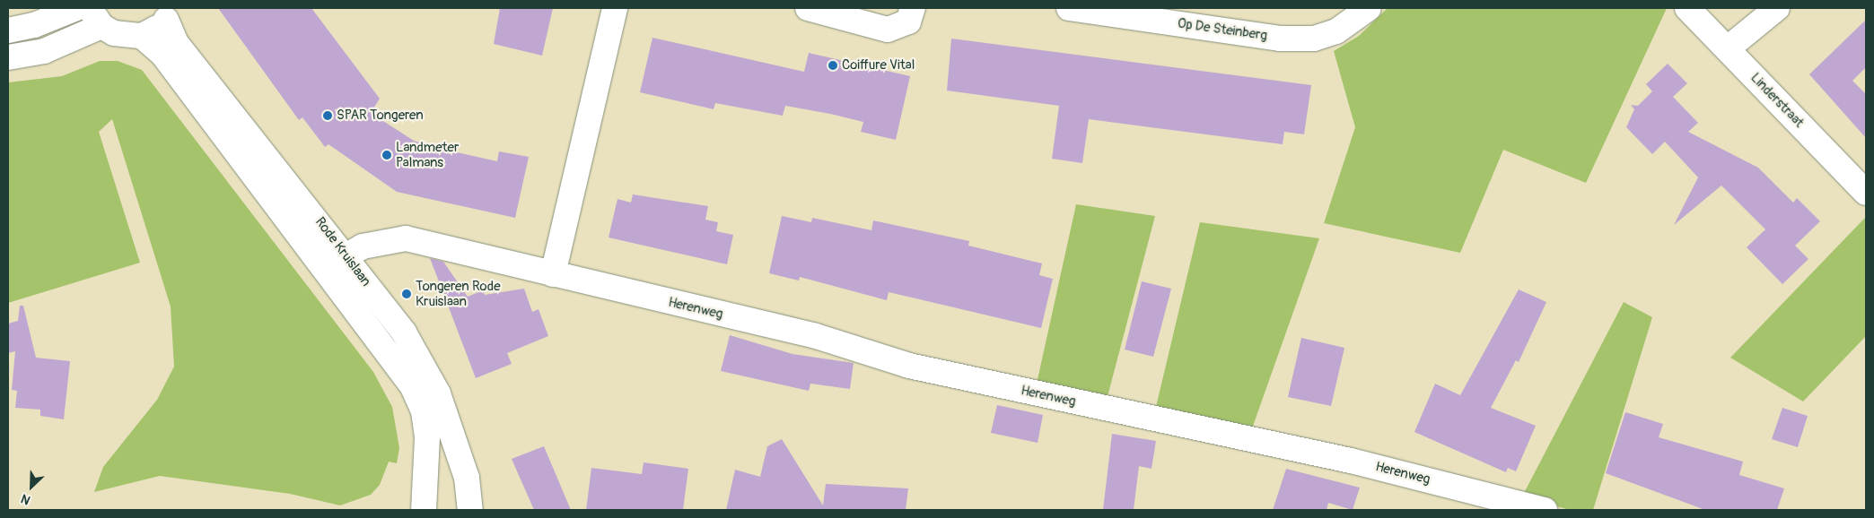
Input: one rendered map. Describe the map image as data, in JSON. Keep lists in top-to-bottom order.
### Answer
{
  "streets": {
    "street": [
      "Op De Steinberg",
      "Linderstraat",
      "Rode Kruislaan",
      "Herenweg"
    ]
  },
  "crossings": [
    ["Rode Kruislaan", "Herenweg"]
  ],
  "places": [
    "Coiffure Vital",
    "SPAR Tongeren",
    "Landmeter Palmans",
    "Tongeren Rode Kruislaan"
  ],
  "north": "bottom left"
}
